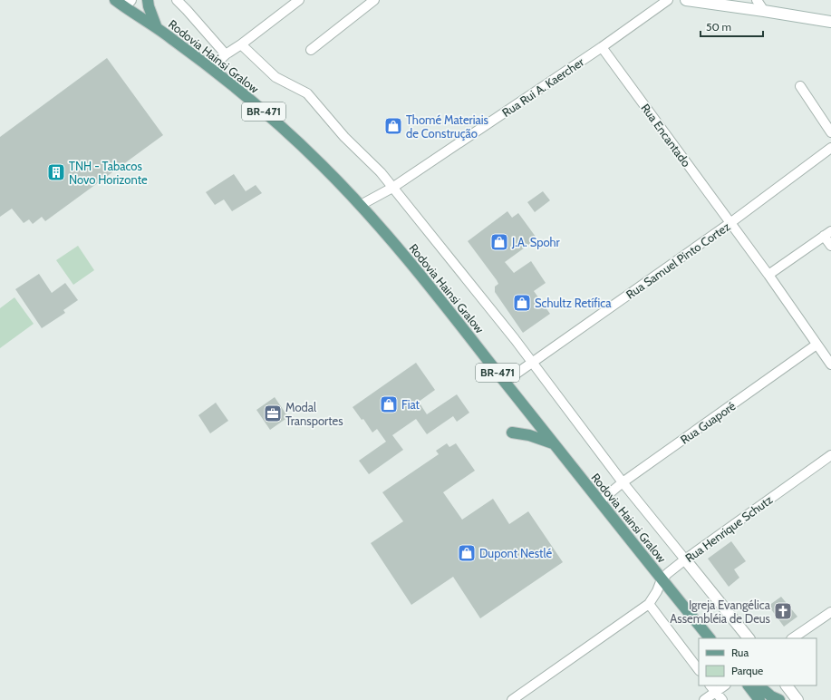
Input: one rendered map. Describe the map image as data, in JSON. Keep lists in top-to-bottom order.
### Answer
{
  "streets": {
    "main road": ["Rodovia Hainsi Gralow", "BR-471"],
    "street": [
      "Rua Rui A. Kaercher",
      "Rua Encantado",
      "Rua Samuel Pinto Cortez",
      "Rua Guaporé",
      "Rua Henrique Schutz"
    ]
  },
  "crossings": [
    ["Rodovia Hainsi Gralow", "Rua Rui A. Kaercher"],
    ["Rodovia Hainsi Gralow", "Rua Samuel Pinto Cortez"],
    ["Rodovia Hainsi Gralow", "Rua Guaporé"],
    ["Rodovia Hainsi Gralow", "Rua Henrique Schutz"],
    ["Rua Rui A. Kaercher", "Rua Encantado"],
    ["Rua Encantado", "Rua Samuel Pinto Cortez"],
    ["Rua Encantado", "Rua Guaporé"]
  ],
  "places": {
    "shop": [
      "Thomé Materiais de Construção",
      "J.A. Spohr",
      "Schultz Retífica",
      "Fiat",
      "Dupont Nestlé"
    ],
    "building": ["TNH - Tabacos Novo Horizonte"],
    "office": ["Modal Transportes"],
    "church": ["Igreja Evangélica Assembléia de Deus"]
  },
  "legend": ["Rua", "Parque"],
  "scale_bar": "50 m"
}
